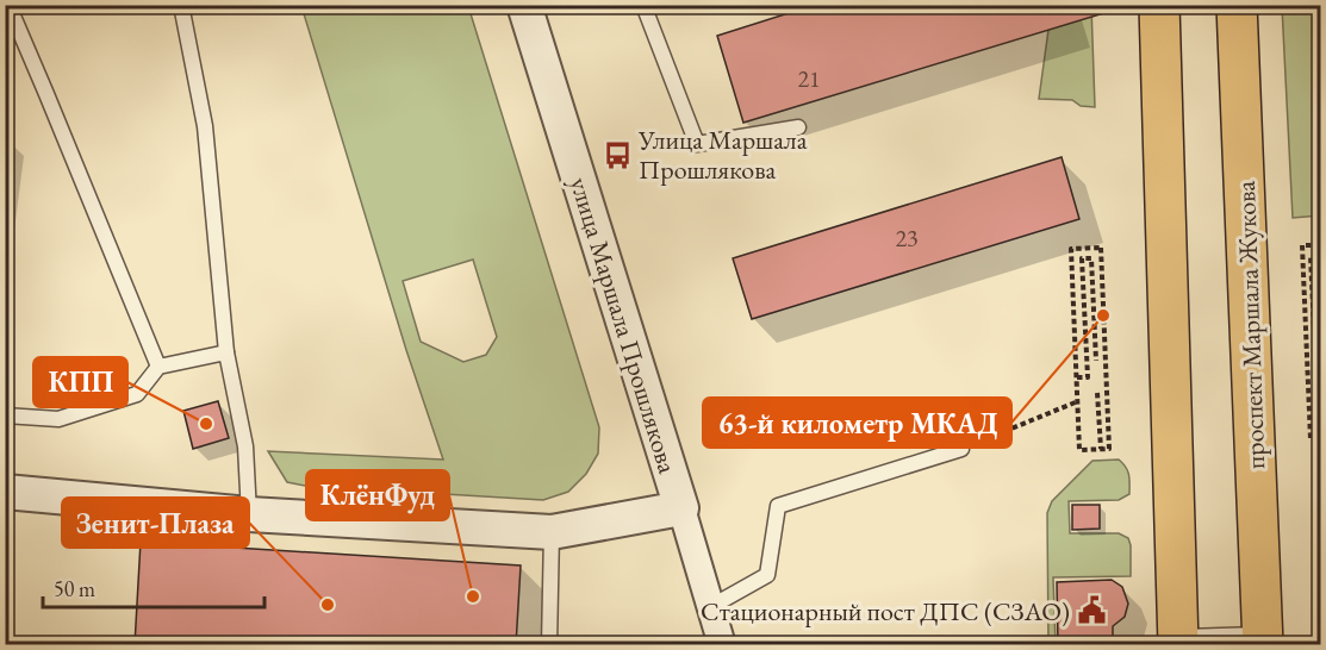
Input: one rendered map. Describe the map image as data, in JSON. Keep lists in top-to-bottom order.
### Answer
{
  "streets": {
    "main road": ["проспект Маршала Жукова"],
    "street": ["улица Маршала Прошлякова"]
  },
  "places": {
    "bus stop": ["Улица Маршала Прошлякова"],
    "other": [
      "63-й километр МКАД",
      "КПП",
      "КлёнФуд",
      "Зенит-Плаза"
    ],
    "public building": ["Стационарный пост ДПС (СЗАО)"]
  },
  "house_numbers": ["21", "23"],
  "scale_bar": "50 m"
}
